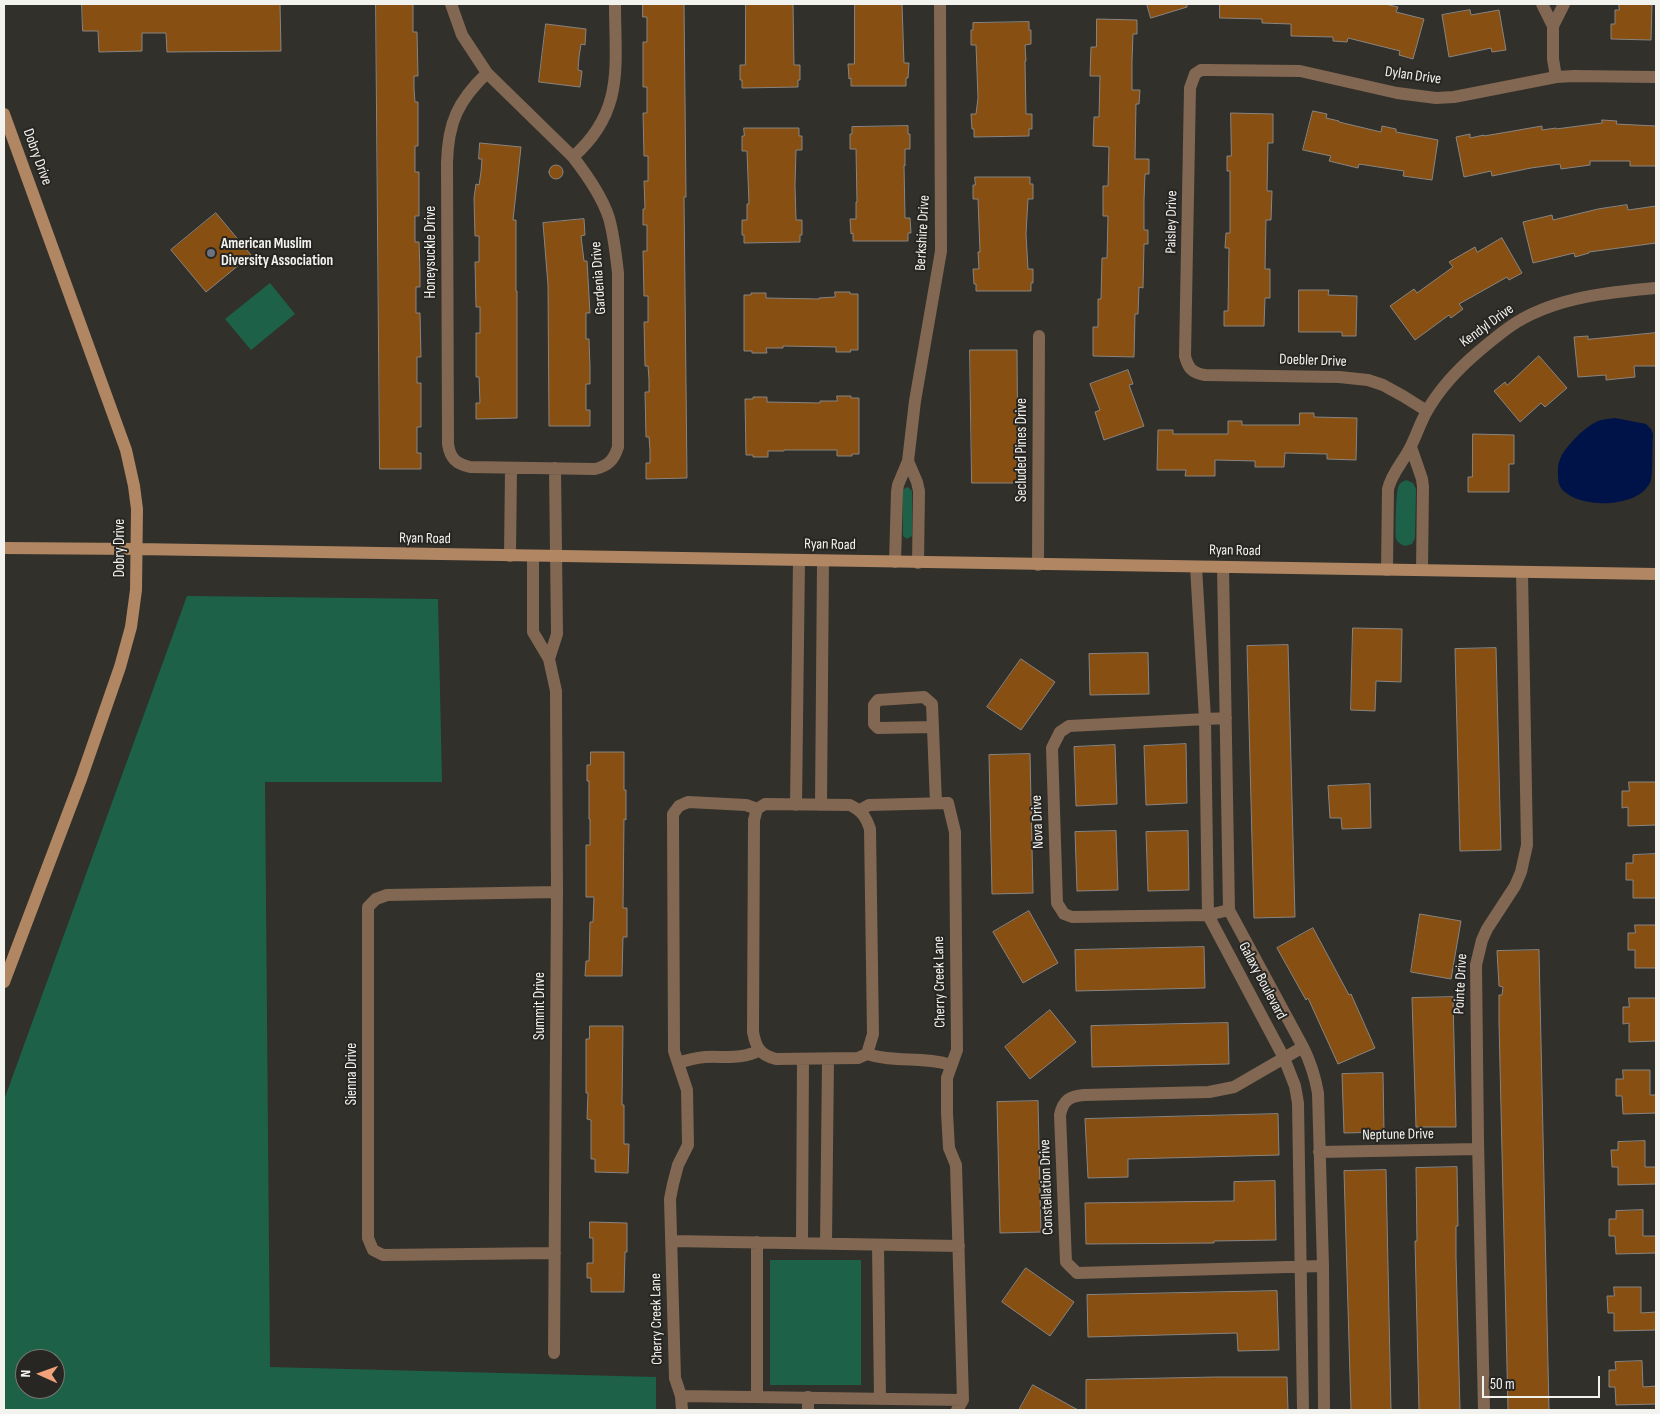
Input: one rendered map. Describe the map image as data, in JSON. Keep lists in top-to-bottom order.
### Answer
{
  "streets": {
    "main road": ["Dobry Drive", "Ryan Road"],
    "street": [
      "Dylan Drive",
      "Paisley Drive",
      "Berkshire Drive",
      "Honeysuckle Drive",
      "Gardenia Drive",
      "Kendyl Drive",
      "Doebler Drive",
      "Secluded Pines Drive",
      "Nova Drive",
      "Galaxy Boulevard",
      "Cherry Creek Lane",
      "Pointe Drive",
      "Summit Drive",
      "Sienna Drive",
      "Neptune Drive",
      "Constellation Drive"
    ]
  },
  "crossings": [
    ["Dylan Drive", "Paisley Drive"],
    ["Dobry Drive", "Ryan Road"],
    ["Paisley Drive", "Doebler Drive"],
    ["Berkshire Drive", "Ryan Road"],
    ["Honeysuckle Drive", "Gardenia Drive"],
    ["Kendyl Drive", "Doebler Drive"],
    ["Kendyl Drive", "Ryan Road"],
    ["Secluded Pines Drive", "Ryan Road"],
    ["Ryan Road", "Galaxy Boulevard"],
    ["Ryan Road", "Pointe Drive"],
    ["Ryan Road", "Summit Drive"],
    ["Nova Drive", "Galaxy Boulevard"],
    ["Galaxy Boulevard", "Neptune Drive"],
    ["Galaxy Boulevard", "Constellation Drive"],
    ["Pointe Drive", "Neptune Drive"],
    ["Summit Drive", "Sienna Drive"]
  ],
  "places": ["American Muslim Diversity Association"],
  "scale_bar": "50 m",
  "north": "left"
}
